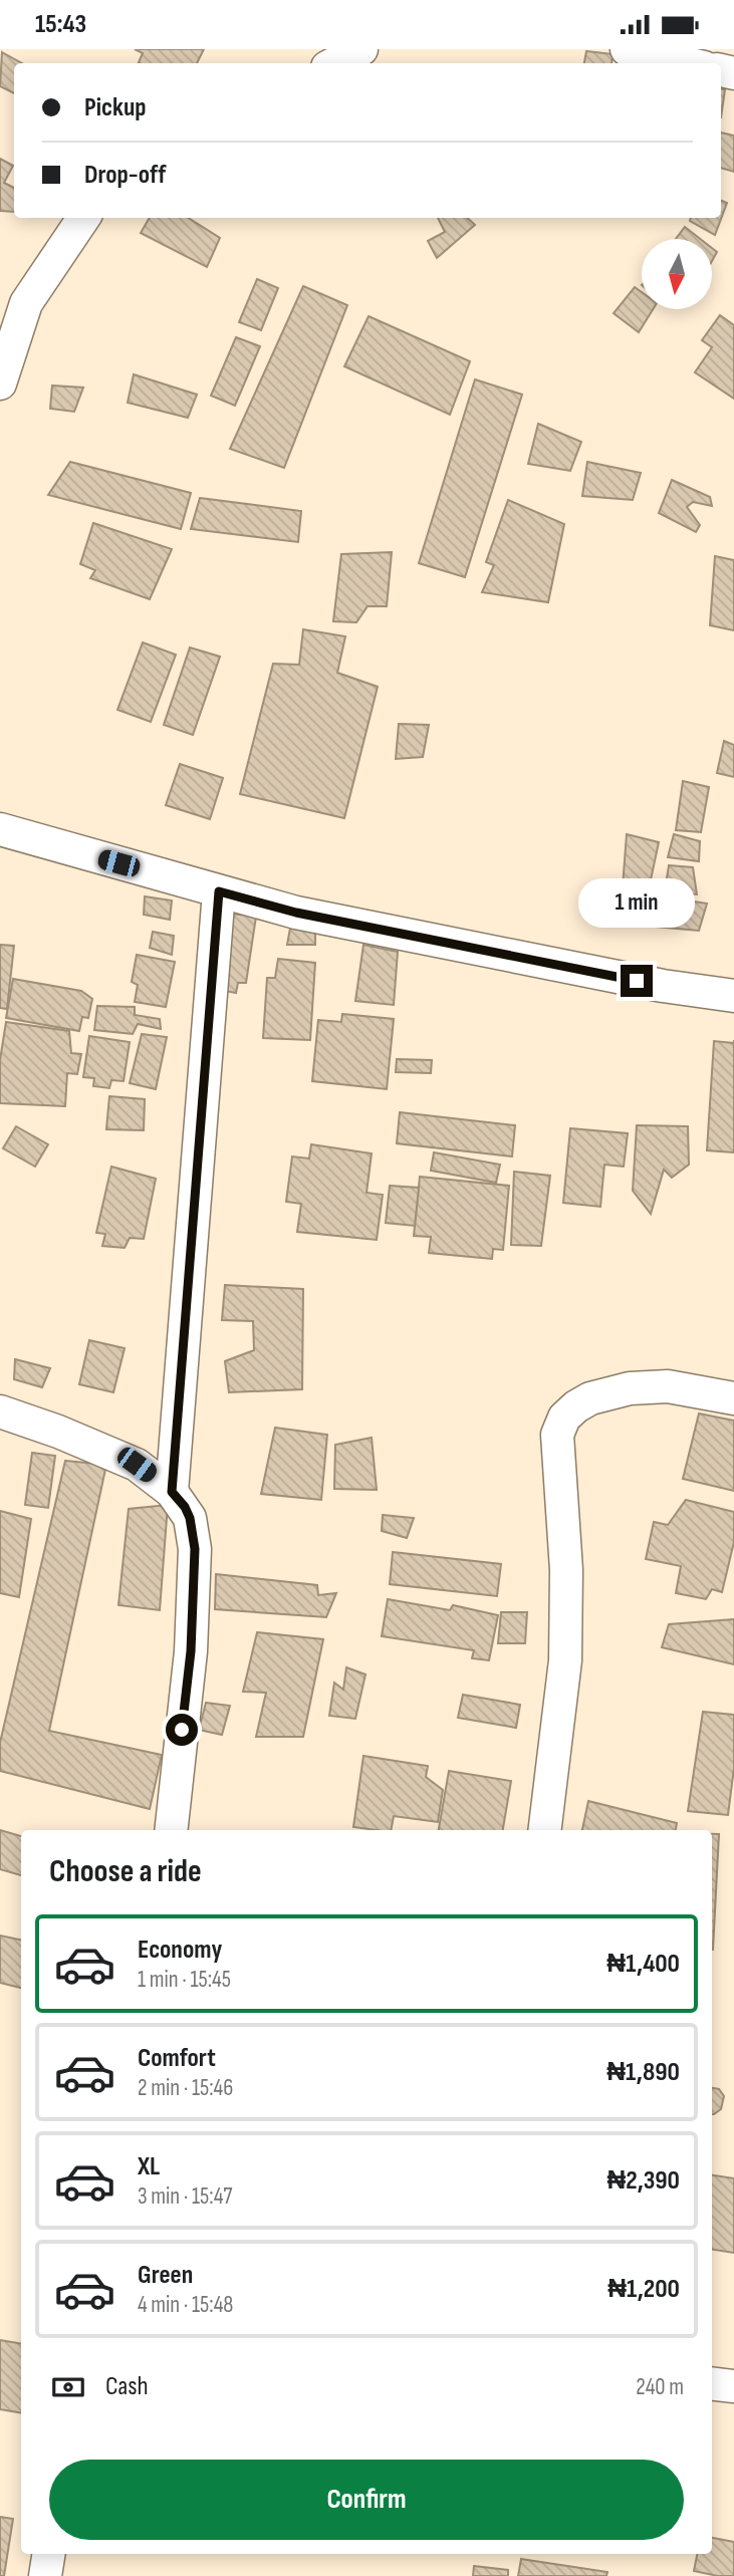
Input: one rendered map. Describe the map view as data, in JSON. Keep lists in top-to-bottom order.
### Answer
{
  "north": "bottom",
  "page": {
    "status": "15:43",
    "banner": ["Pickup", "Drop-off"],
    "bubble": "1 min",
    "heading": "Choose a ride",
    "list": [
      {
        "name": "Economy",
        "note": "1 min · 15:45",
        "value": "₦1,400"
      },
      {
        "name": "Comfort",
        "note": "2 min · 15:46",
        "value": "₦1,890"
      },
      {
        "name": "XL",
        "note": "3 min · 15:47",
        "value": "₦2,390"
      },
      {
        "name": "Green",
        "note": "4 min · 15:48",
        "value": "₦1,200"
      }
    ],
    "pay": ["Cash", "240 m"],
    "buttons": "Confirm"
  }
}
